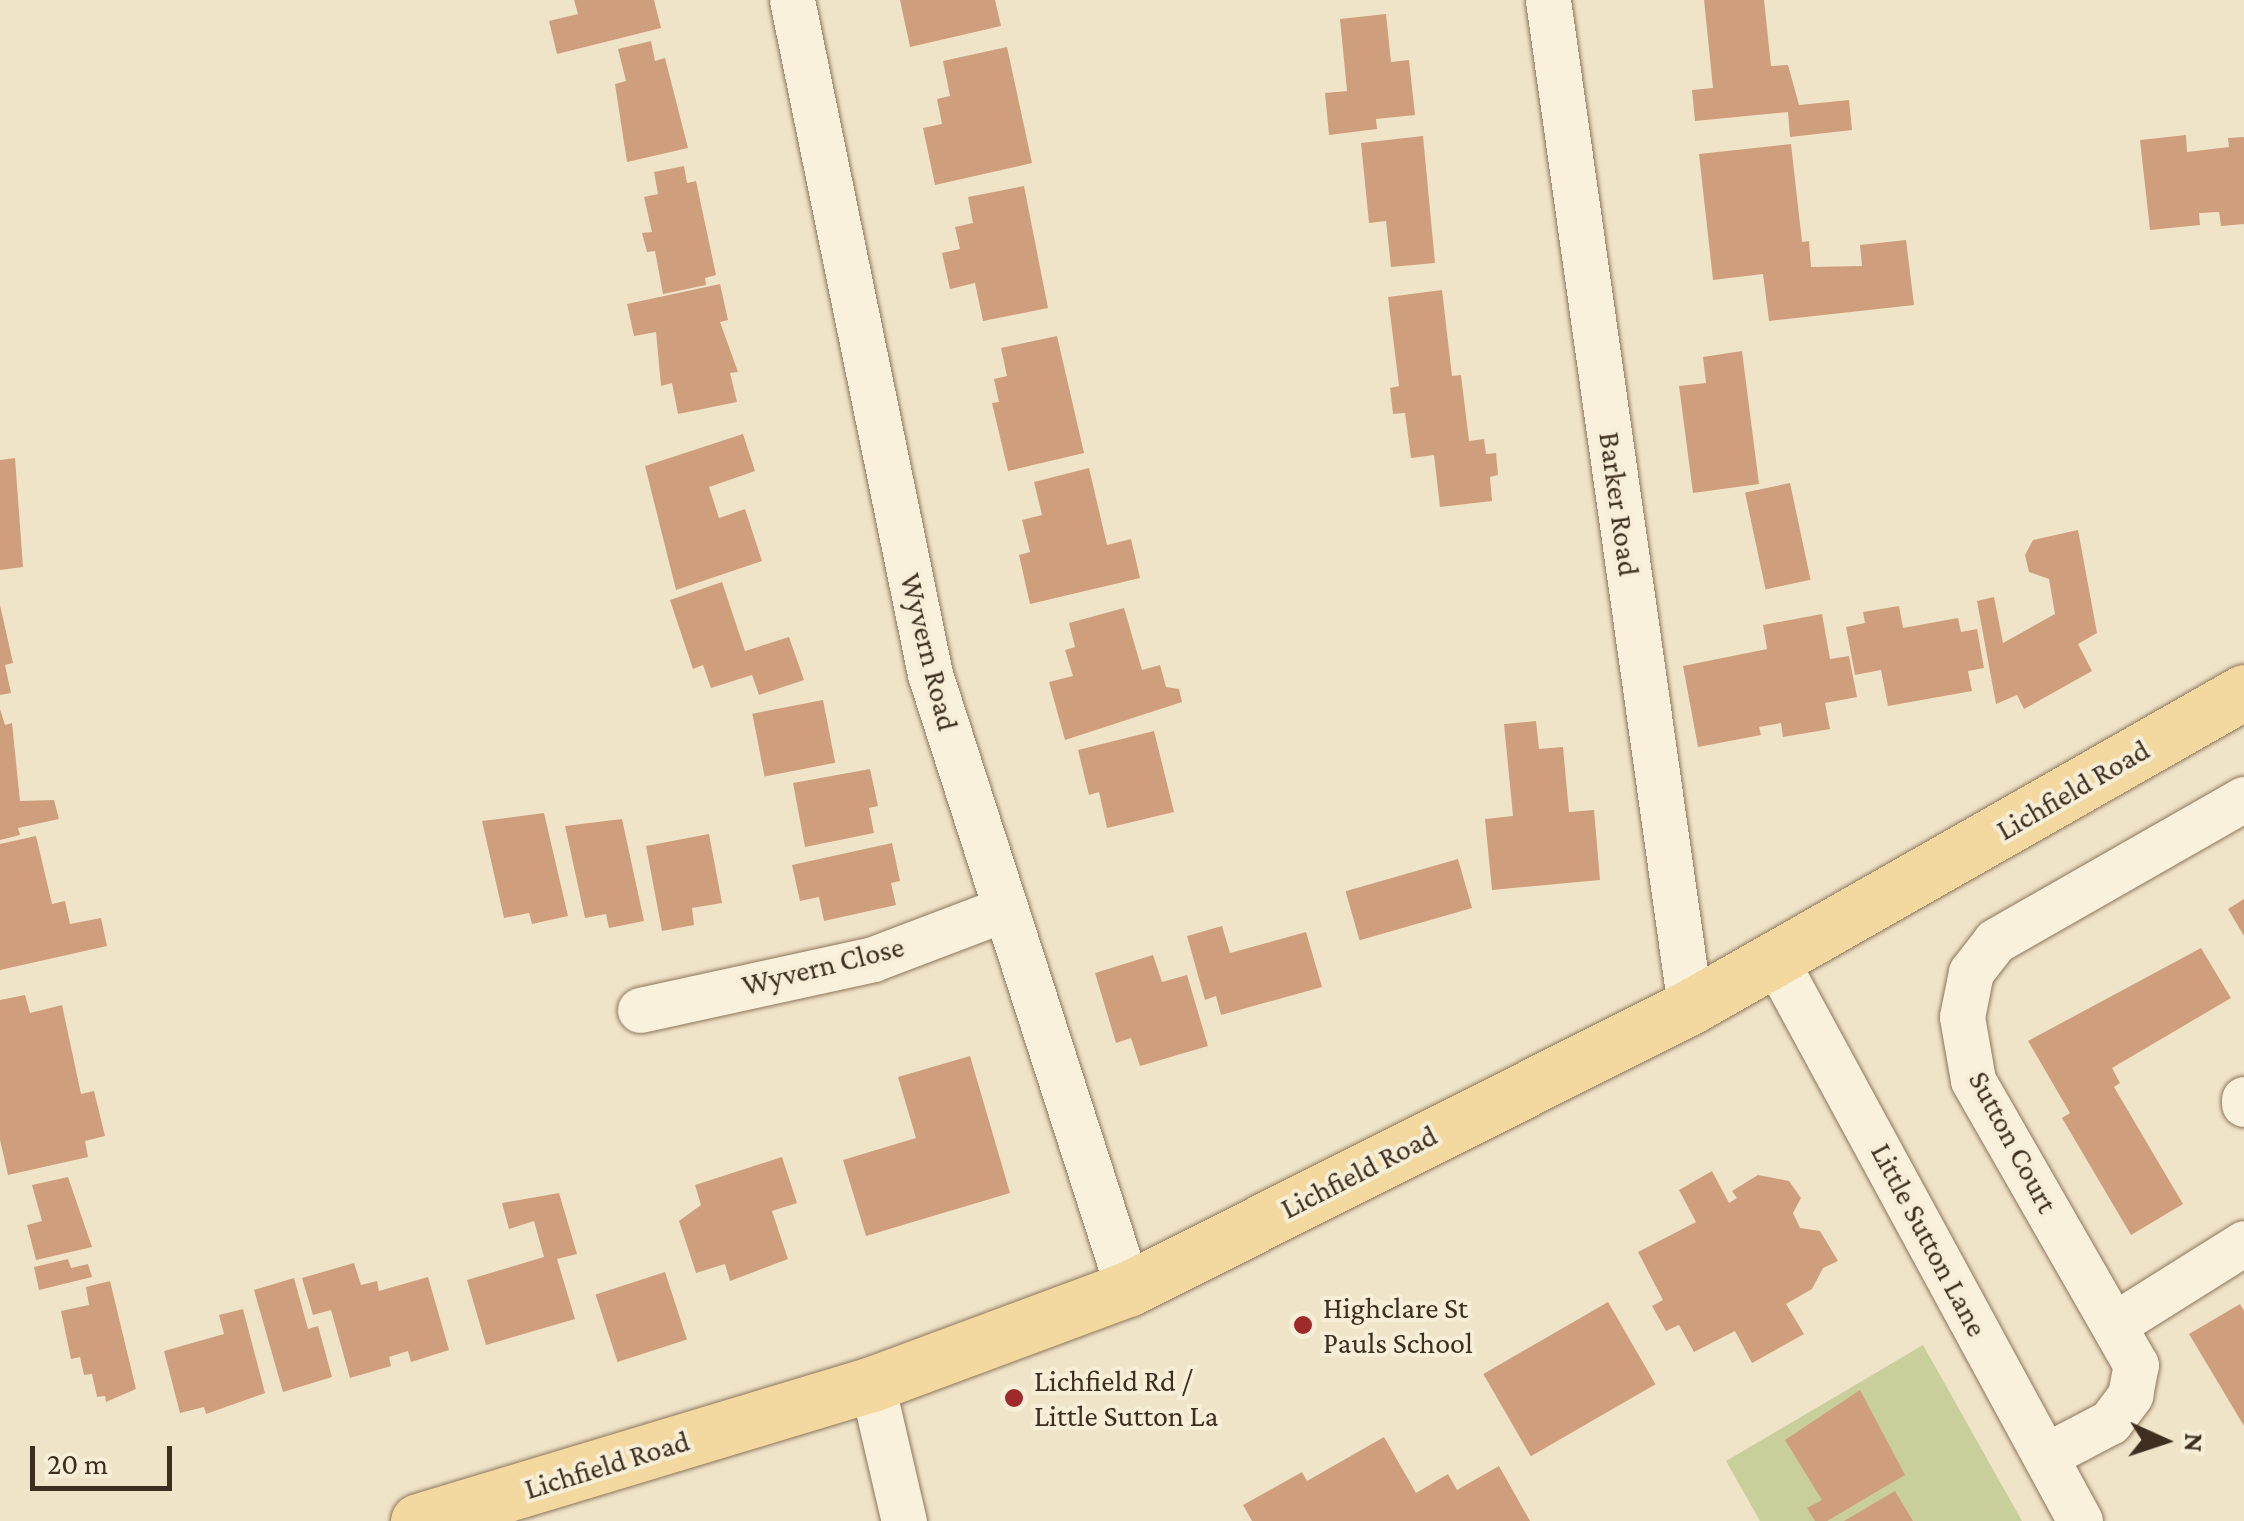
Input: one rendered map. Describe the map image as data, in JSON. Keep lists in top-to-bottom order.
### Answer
{
  "streets": {
    "main road": ["Lichfield Road"],
    "street": [
      "Barker Road",
      "Wyvern Road",
      "Wyvern Close",
      "Sutton Court",
      "Little Sutton Lane"
    ]
  },
  "crossings": [
    ["Barker Road", "Lichfield Road"],
    ["Wyvern Road", "Lichfield Road"],
    ["Wyvern Road", "Wyvern Close"],
    ["Lichfield Road", "Little Sutton Lane"],
    ["Sutton Court", "Little Sutton Lane"]
  ],
  "places": ["Highclare St Pauls School", "Lichfield Rd / Little Sutton La"],
  "scale_bar": "20 m",
  "north": "right"
}
